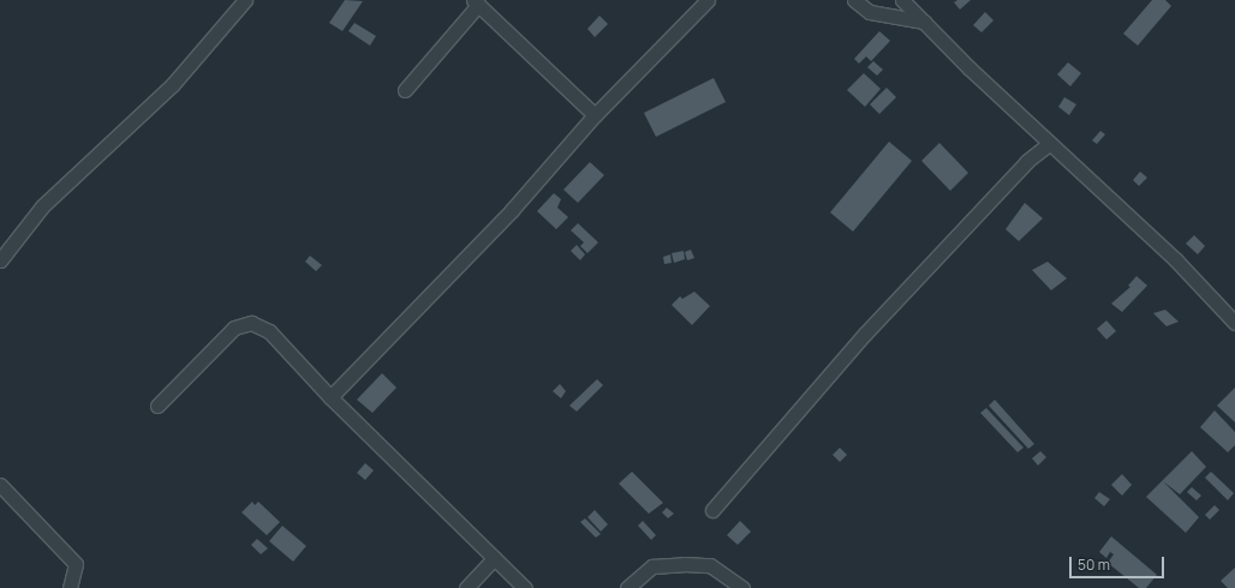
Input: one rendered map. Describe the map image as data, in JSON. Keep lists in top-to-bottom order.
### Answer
{
  "scale_bar": "50 m"
}
